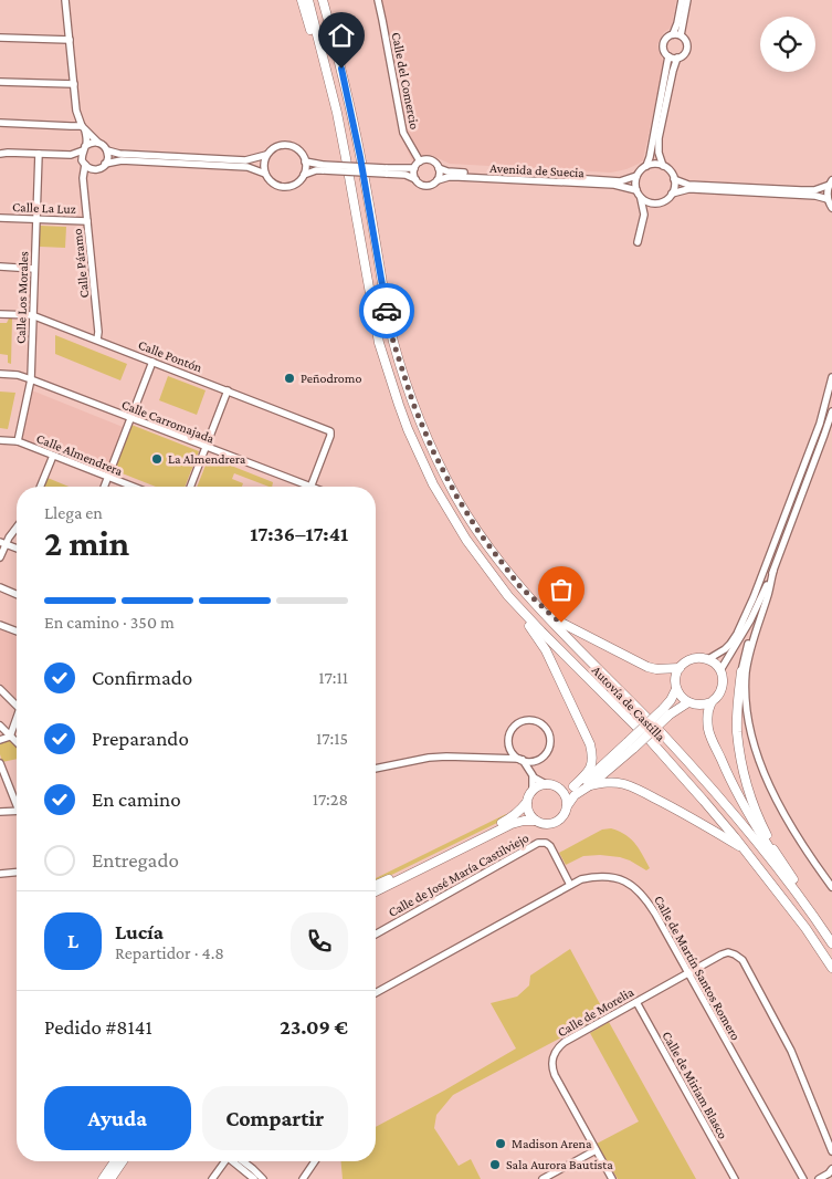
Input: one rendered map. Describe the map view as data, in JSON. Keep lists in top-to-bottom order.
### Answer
{
  "streets": {
    "highway": ["Autovía de Castilla"],
    "street": [
      "Calle del Comercio",
      "Avenida de Suecia",
      "Calle La Luz",
      "Calle Páramo",
      "Calle Los Morales",
      "Calle Pontón",
      "Calle Carromajada",
      "Calle Almendrera",
      "Calle de José María Castilviejo",
      "Calle de Martín Santos Romero",
      "Calle de Morelia",
      "Calle de Miriam Blasco"
    ]
  },
  "crossings": [
    ["Calle del Comercio", "Avenida de Suecia"],
    ["Calle La Luz", "Calle Páramo"],
    ["Calle La Luz", "Calle Los Morales"],
    ["Calle Páramo", "Calle Pontón"],
    ["Calle Los Morales", "Calle Pontón"],
    ["Calle Los Morales", "Calle Carromajada"],
    ["Calle Los Morales", "Calle Almendrera"],
    ["Calle de José María Castilviejo", "Calle de Martín Santos Romero"],
    ["Calle de Martín Santos Romero", "Calle de Morelia"],
    ["Calle de Morelia", "Calle de Miriam Blasco"]
  ],
  "places": [
    "Peñodromo",
    "La Almendrera",
    "Madison Arena",
    "Sala Aurora Bautista"
  ],
  "page": {
    "heading": ["2 min", "Llega en", "17:36–17:41"],
    "panel": [
      "Lucía",
      "Repartidor · 4.8",
      "Pedido #8141",
      "23.09 €"
    ],
    "bar": "En camino · 350 m",
    "list": [
      ["Confirmado", "17:11"],
      ["Preparando", "17:15"],
      ["En camino", "17:28"],
      "Entregado"
    ],
    "round": "L",
    "buttons": ["Ayuda", "Compartir"]
  }
}
